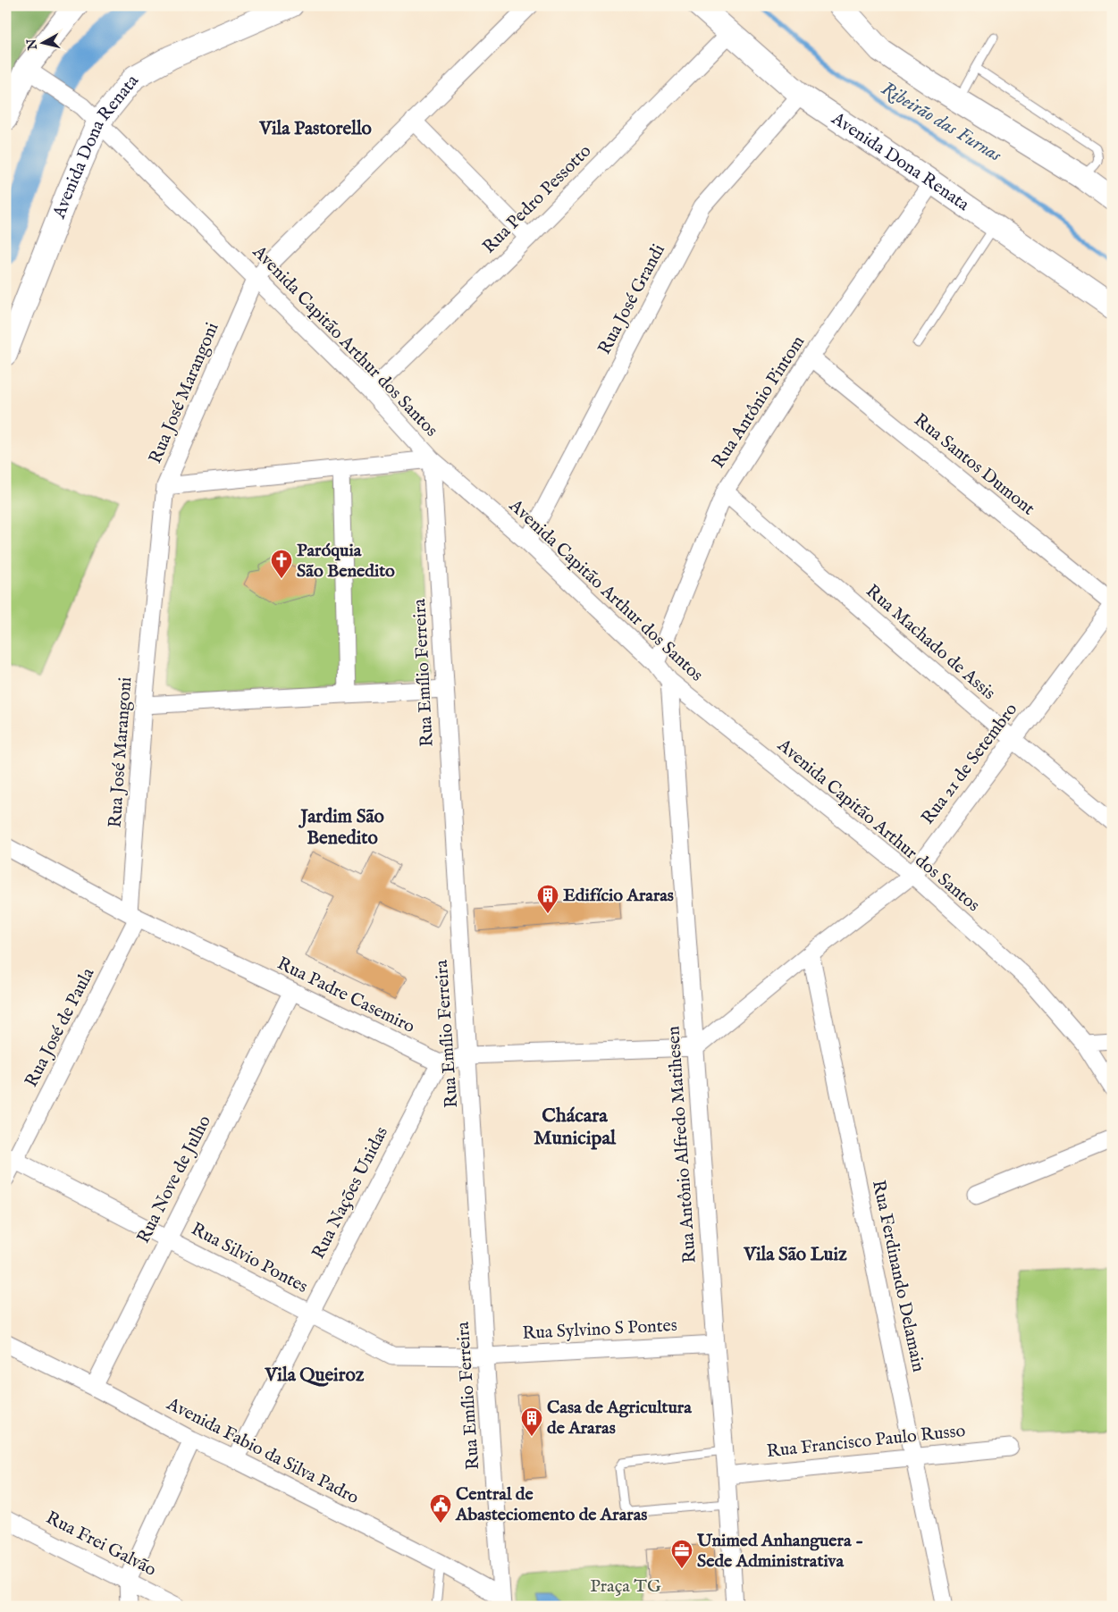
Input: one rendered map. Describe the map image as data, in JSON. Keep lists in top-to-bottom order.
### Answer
{
  "streets": {
    "main road": ["Avenida Dona Renata"],
    "street": [
      "Rua Pedro Pessotto",
      "Rua José Grandi",
      "Avenida Capitão Arthur dos Santos",
      "Rua José Marangoni",
      "Rua Antônio Pintom",
      "Rua Santos Dumont",
      "Rua Machado de Assis",
      "Rua Emílio Ferreira",
      "Rua 21 de Setembro",
      "Rua Padre Casemiro",
      "Rua José de Paula",
      "Rua Antônio Alfredo Matihesen",
      "Rua Nove de Julho",
      "Rua Nações Unidas",
      "Rua Silvio Pontes",
      "Rua Ferdinando Delamain",
      "Rua Sylvino S Pontes",
      "Rua Francisco Paulo Russo",
      "Avenida Fabio da Silva Padro",
      "Rua Frei Galvão"
    ]
  },
  "crossings": [
    ["Avenida Dona Renata", "Rua Pedro Pessotto"],
    ["Avenida Dona Renata", "Rua José Grandi"],
    ["Avenida Dona Renata", "Avenida Capitão Arthur dos Santos"],
    ["Avenida Dona Renata", "Rua Antônio Pintom"],
    ["Rua Pedro Pessotto", "Avenida Capitão Arthur dos Santos"],
    ["Rua José Grandi", "Avenida Capitão Arthur dos Santos"],
    ["Avenida Capitão Arthur dos Santos", "Rua José Marangoni"],
    ["Avenida Capitão Arthur dos Santos", "Rua Antônio Pintom"],
    ["Avenida Capitão Arthur dos Santos", "Rua Emílio Ferreira"],
    ["Avenida Capitão Arthur dos Santos", "Rua 21 de Setembro"],
    ["Avenida Capitão Arthur dos Santos", "Rua Antônio Alfredo Matihesen"],
    ["Rua José Marangoni", "Rua Padre Casemiro"],
    ["Rua José Marangoni", "Rua José de Paula"],
    ["Rua Antônio Pintom", "Rua Santos Dumont"],
    ["Rua Antônio Pintom", "Rua Machado de Assis"],
    ["Rua Santos Dumont", "Rua 21 de Setembro"],
    ["Rua Machado de Assis", "Rua 21 de Setembro"],
    ["Rua Emílio Ferreira", "Rua Silvio Pontes"],
    ["Rua Emílio Ferreira", "Rua Sylvino S Pontes"],
    ["Rua Emílio Ferreira", "Avenida Fabio da Silva Padro"],
    ["Rua 21 de Setembro", "Rua Antônio Alfredo Matihesen"],
    ["Rua 21 de Setembro", "Rua Ferdinando Delamain"],
    ["Rua Padre Casemiro", "Rua José de Paula"],
    ["Rua Padre Casemiro", "Rua Nove de Julho"],
    ["Rua Padre Casemiro", "Rua Nações Unidas"],
    ["Rua José de Paula", "Rua Silvio Pontes"],
    ["Rua Antônio Alfredo Matihesen", "Rua Sylvino S Pontes"],
    ["Rua Antônio Alfredo Matihesen", "Rua Francisco Paulo Russo"],
    ["Rua Nove de Julho", "Rua Silvio Pontes"],
    ["Rua Nove de Julho", "Avenida Fabio da Silva Padro"],
    ["Rua Nações Unidas", "Rua Silvio Pontes"],
    ["Rua Nações Unidas", "Avenida Fabio da Silva Padro"],
    ["Rua Silvio Pontes", "Rua Sylvino S Pontes"],
    ["Rua Ferdinando Delamain", "Rua Francisco Paulo Russo"]
  ],
  "districts": [
    "Vila Pastorello",
    "Jardim São Benedito",
    "Chácara Municipal",
    "Vila São Luiz",
    "Vila Queiroz"
  ],
  "water": ["Ribeirão das Furnas"],
  "parks": ["Praça TG"],
  "places": {
    "church": ["Paróquia São Benedito"],
    "building": ["Edifício Araras", "Casa de Agricultura de Araras"],
    "public building": ["Central de Abasteciomento de Araras"],
    "office": ["Unimed Anhanguera - Sede Administrativa"]
  },
  "north": "left"
}
